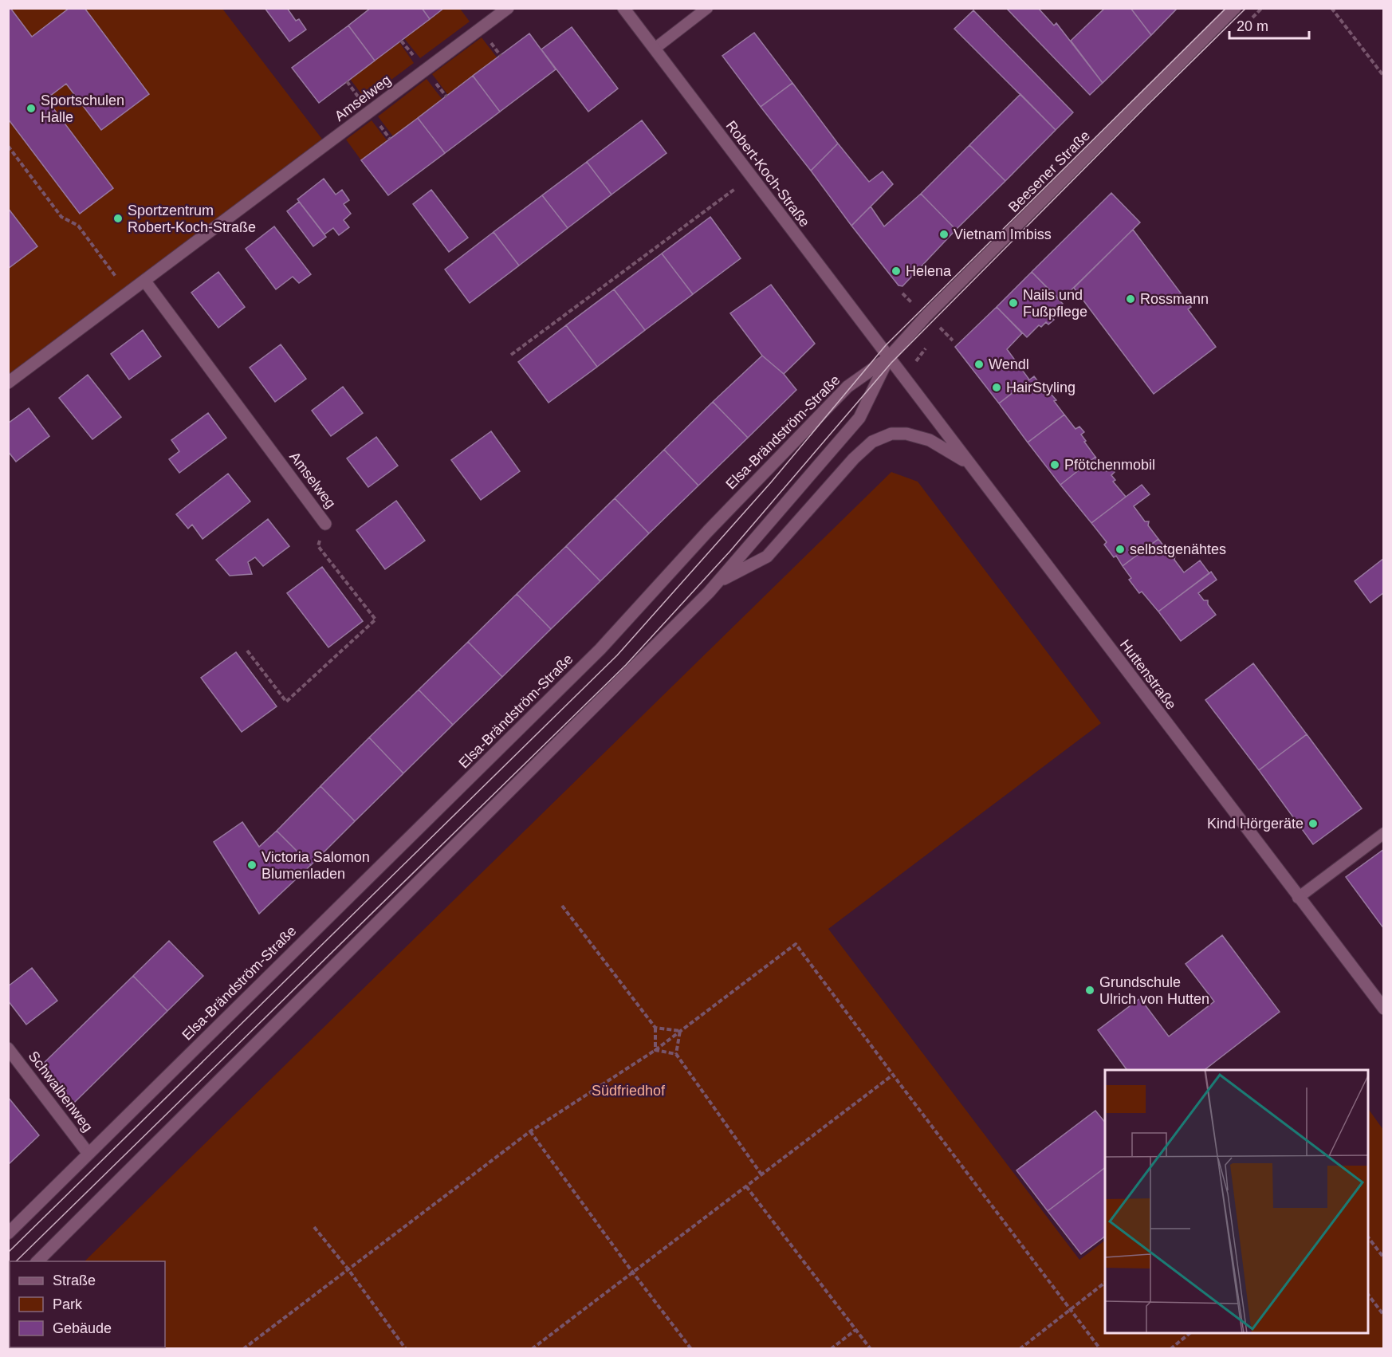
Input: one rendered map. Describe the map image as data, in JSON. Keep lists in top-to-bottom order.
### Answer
{
  "streets": {
    "street": [
      "Amselweg",
      "Beesener Straße",
      "Robert-Koch-Straße",
      "Elsa-Brändström-Straße",
      "Huttenstraße",
      "Schwalbenweg"
    ]
  },
  "crossings": [
    ["Beesener Straße", "Robert-Koch-Straße"],
    ["Beesener Straße", "Elsa-Brändström-Straße"],
    ["Beesener Straße", "Huttenstraße"],
    ["Robert-Koch-Straße", "Elsa-Brändström-Straße"],
    ["Robert-Koch-Straße", "Huttenstraße"],
    ["Elsa-Brändström-Straße", "Huttenstraße"],
    ["Elsa-Brändström-Straße", "Schwalbenweg"]
  ],
  "parks": ["Südfriedhof"],
  "places": [
    "Sportschulen Halle",
    "Sportzentrum Robert-Koch-Straße",
    "Vietnam Imbiss",
    "Helena",
    "Rossmann",
    "Nails und Fußpflege",
    "Wendl",
    "HairStyling",
    "Pfötchenmobil",
    "selbstgenähtes",
    "Kind Hörgeräte",
    "Victoria Salomon Blumenladen",
    "Grundschule Ulrich von Hutten"
  ],
  "legend": ["Straße", "Park", "Gebäude"],
  "scale_bar": "20 m"
}
